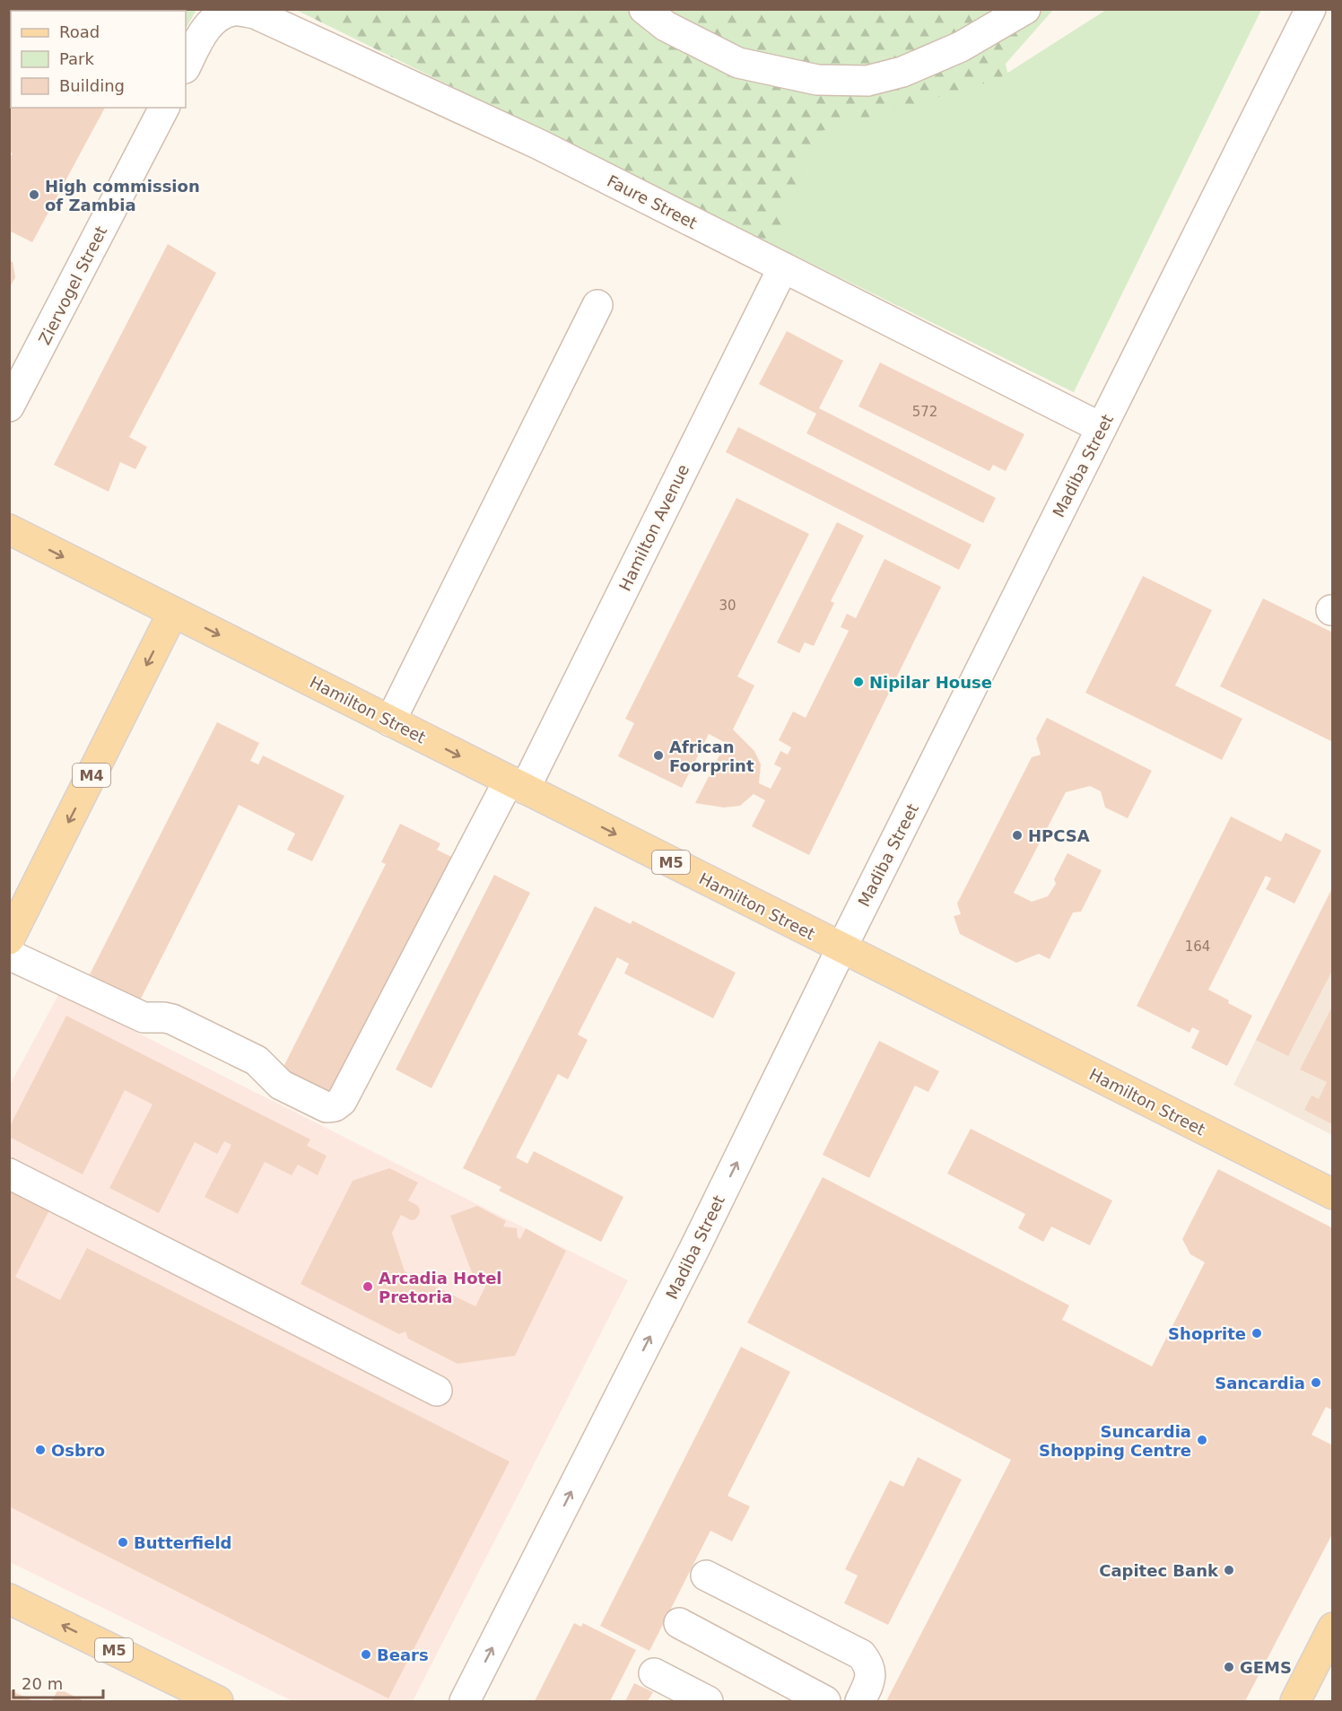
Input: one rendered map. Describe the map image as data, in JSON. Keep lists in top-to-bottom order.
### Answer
{
  "streets": {
    "main road": ["Hamilton Street", "M4", "M5"],
    "street": [
      "Faure Street",
      "Ziervogel Street",
      "Madiba Street",
      "Hamilton Avenue"
    ]
  },
  "crossings": [
    ["Faure Street", "Madiba Street"],
    ["Faure Street", "Hamilton Avenue"],
    ["Madiba Street", "Hamilton Street"],
    ["Hamilton Avenue", "Hamilton Street"],
    ["Hamilton Street", "M4"]
  ],
  "one_way": ["Madiba Street", "Hamilton Street"],
  "places": [
    "High commission of Zambia",
    "Nipilar House",
    "African Foorprint",
    "HPCSA",
    "Arcadia Hotel Pretoria",
    "Shoprite",
    "Sancardia",
    "Suncardia Shopping Centre",
    "Osbro",
    "Butterfield",
    "Capitec Bank",
    "Bears",
    "GEMS"
  ],
  "house_numbers": ["572", "30", "164"],
  "legend": ["Road", "Park", "Building"],
  "scale_bar": "20 m"
}
